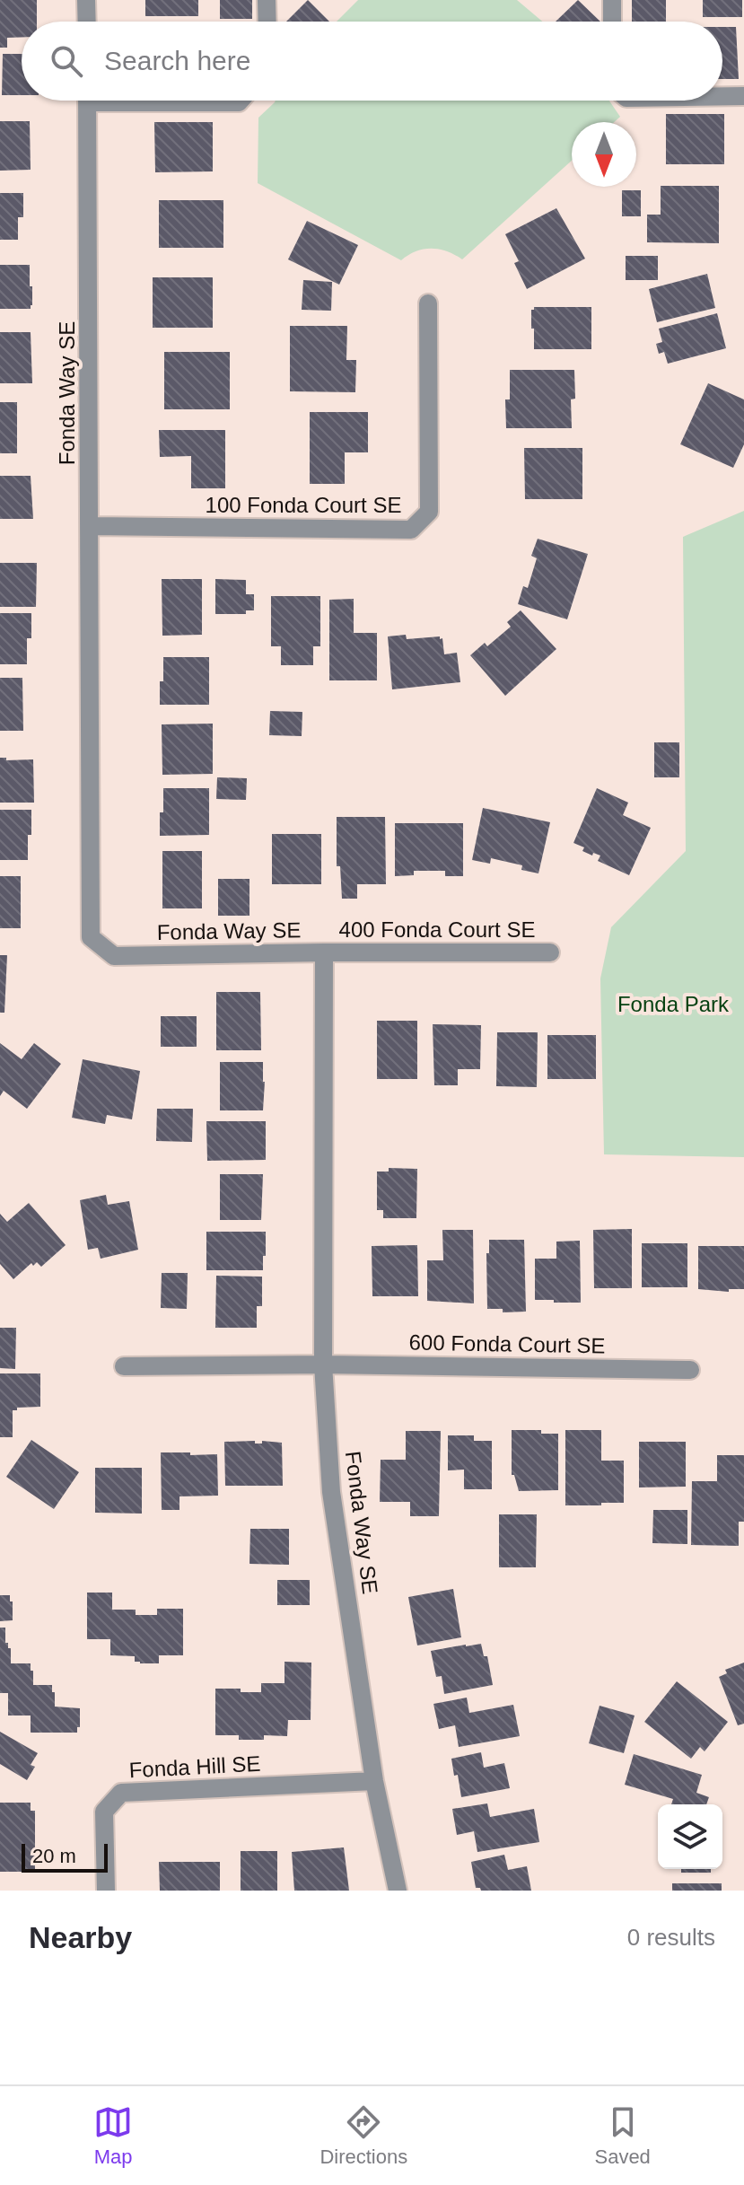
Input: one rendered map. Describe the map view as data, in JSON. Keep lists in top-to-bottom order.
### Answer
{
  "streets": {
    "street": [
      "Fonda Way SE",
      "100 Fonda Court SE",
      "400 Fonda Court SE",
      "600 Fonda Court SE",
      "Fonda Hill SE"
    ]
  },
  "crossings": [
    ["Fonda Way SE", "100 Fonda Court SE"],
    ["Fonda Way SE", "400 Fonda Court SE"],
    ["Fonda Way SE", "600 Fonda Court SE"],
    ["Fonda Way SE", "Fonda Hill SE"]
  ],
  "parks": ["Fonda Park"],
  "scale_bar": "20 m",
  "north": "bottom",
  "page": {
    "search": "Search here",
    "scale": "20 m",
    "heading": ["Nearby", "0 results"],
    "nav": ["Map", "Directions", "Saved"]
  }
}
